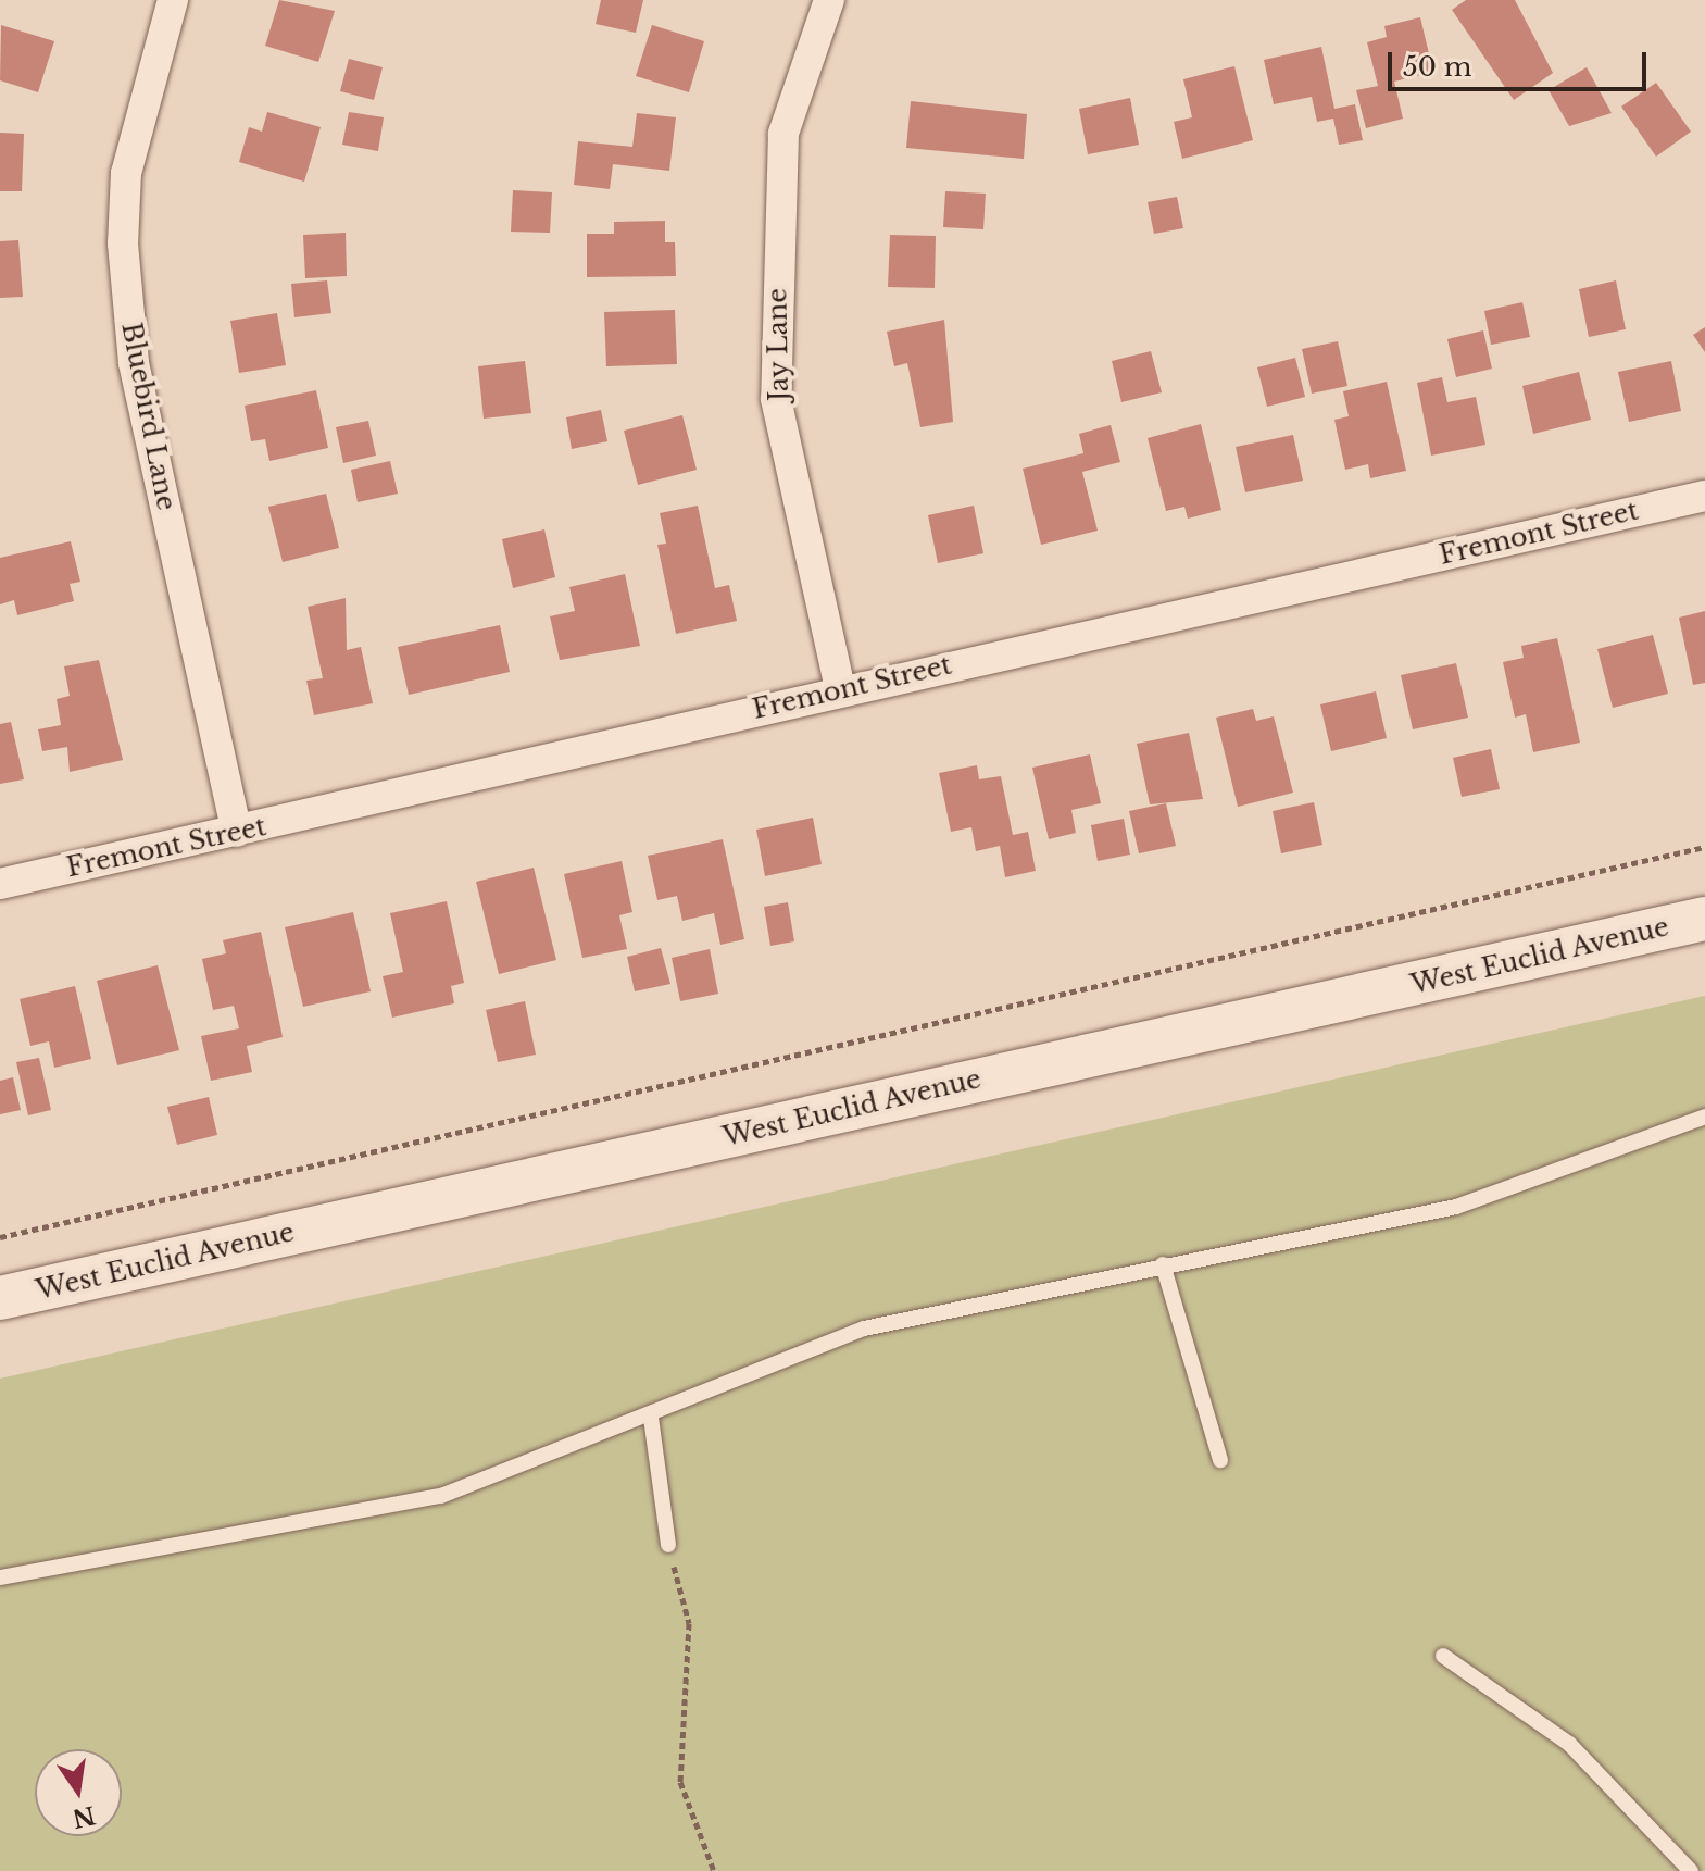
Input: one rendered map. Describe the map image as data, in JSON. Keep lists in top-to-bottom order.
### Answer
{
  "streets": {
    "main road": ["West Euclid Avenue"],
    "street": ["Jay Lane", "Bluebird Lane", "Fremont Street"]
  },
  "crossings": [
    ["Jay Lane", "Fremont Street"],
    ["Bluebird Lane", "Fremont Street"]
  ],
  "scale_bar": "50 m",
  "north": "bottom"
}
